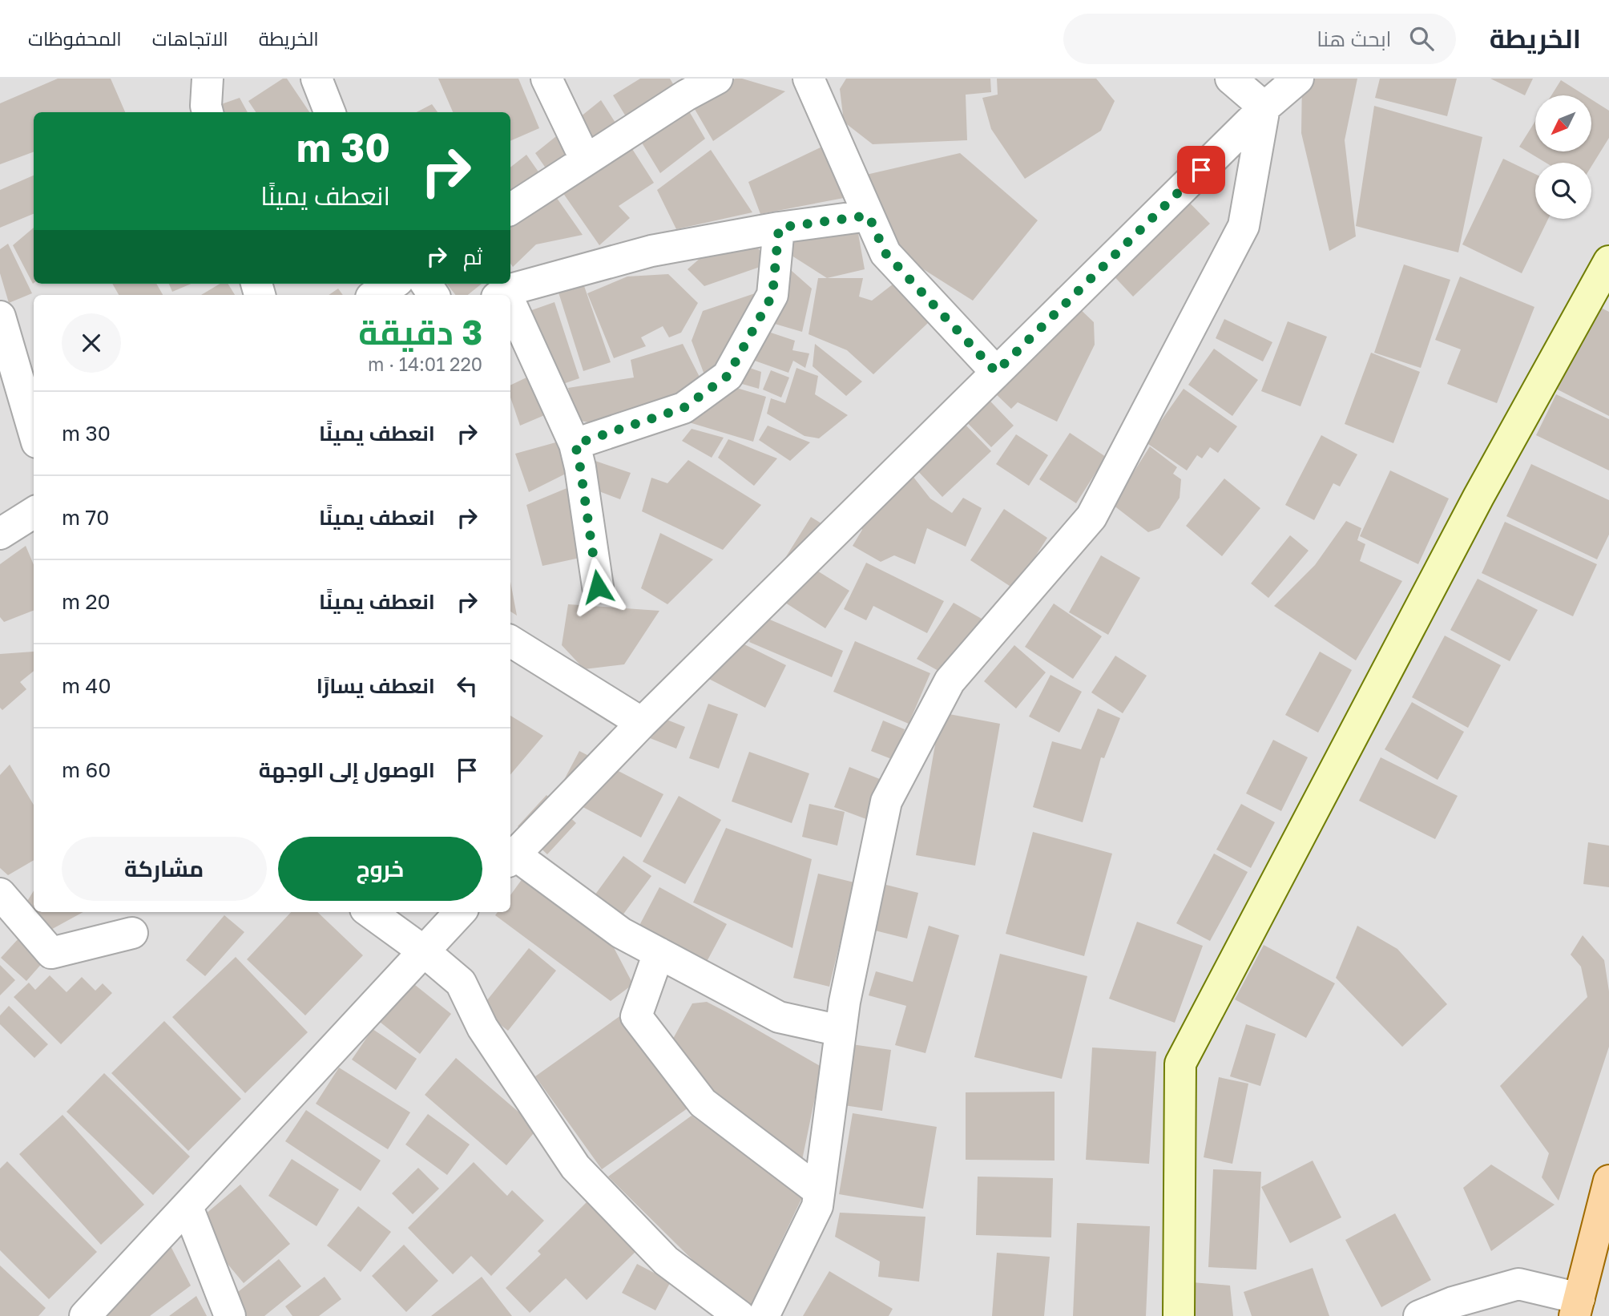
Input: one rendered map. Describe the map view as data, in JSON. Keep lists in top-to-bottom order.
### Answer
{
  "north": "bottom left",
  "page": {
    "header": "الخريطة",
    "search": "ابحث هنا",
    "nav": ["الخريطة", "الاتجاهات", "المحفوظات"],
    "turn": ["30 m", "انعطف يمينًا"],
    "then": "ثم",
    "heading": ["3 دقيقة", "220 m · 14:01"],
    "list": [
      {
        "name": "انعطف يمينًا",
        "value": "30 m"
      },
      {
        "name": "انعطف يمينًا",
        "value": "70 m"
      },
      {
        "name": "انعطف يمينًا",
        "value": "20 m"
      },
      {
        "name": "انعطف يسارًا",
        "value": "40 m"
      },
      {
        "name": "الوصول إلى الوجهة",
        "value": "60 m"
      }
    ],
    "buttons": ["خروج", "مشاركة"]
  }
}
